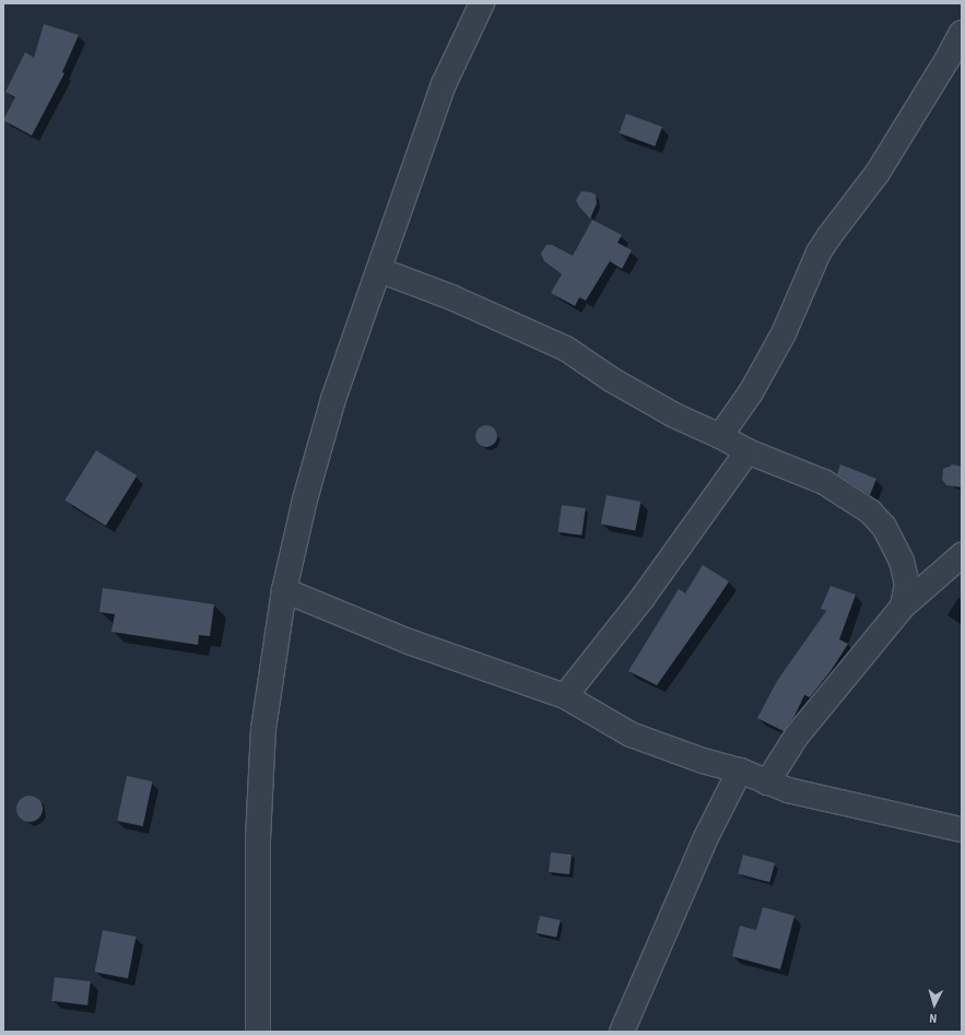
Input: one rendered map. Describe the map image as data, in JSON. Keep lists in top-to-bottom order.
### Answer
{
  "north": "bottom"
}
